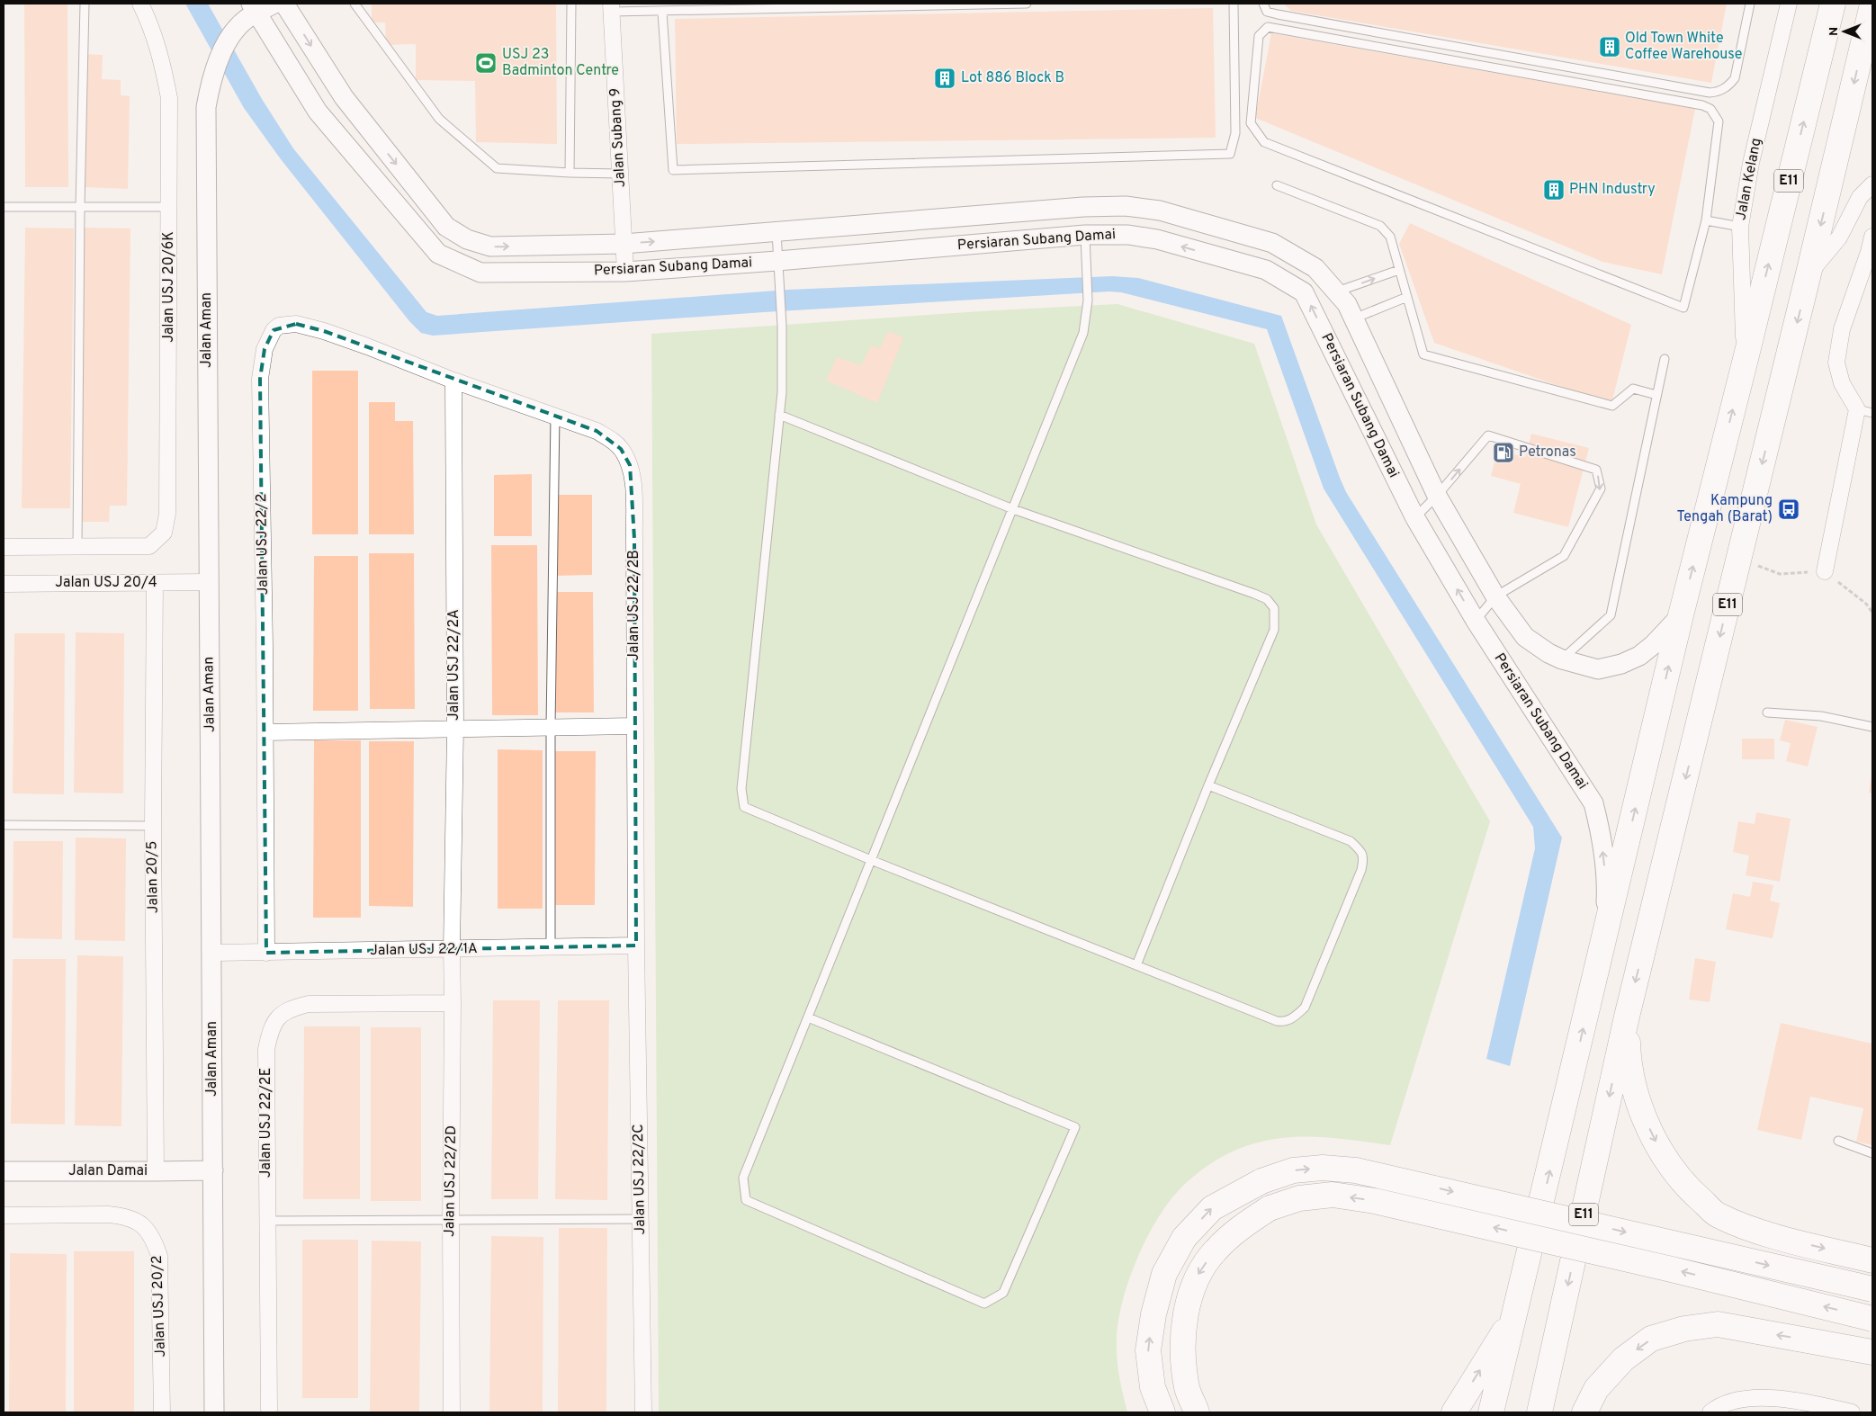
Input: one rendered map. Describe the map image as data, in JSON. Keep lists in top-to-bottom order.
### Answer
{
  "streets": {
    "highway": ["E11"],
    "street": [
      "Jalan Subang 9",
      "Jalan Kelang",
      "Persiaran Subang Damai",
      "Jalan USJ 20/6K",
      "Jalan Aman",
      "Jalan USJ 22/2",
      "Jalan USJ 20/4",
      "Jalan USJ 22/2B",
      "Jalan USJ 22/2A",
      "Jalan 20/5",
      "Jalan USJ 22/1A",
      "Jalan USJ 22/2E",
      "Jalan Damai",
      "Jalan USJ 22/2C",
      "Jalan USJ 22/2D",
      "Jalan USJ 20/2"
    ]
  },
  "crossings": [
    ["Jalan Subang 9", "Persiaran Subang Damai"],
    ["Jalan Kelang", "E11"],
    ["E11", "Persiaran Subang Damai"],
    ["Persiaran Subang Damai", "Jalan Aman"],
    ["Jalan Aman", "Jalan USJ 20/4"],
    ["Jalan Aman", "Jalan USJ 22/1A"],
    ["Jalan Aman", "Jalan Damai"],
    ["Jalan USJ 22/2", "Jalan USJ 22/2B"],
    ["Jalan USJ 22/2", "Jalan USJ 22/2A"],
    ["Jalan USJ 22/2", "Jalan USJ 22/1A"],
    ["Jalan USJ 20/4", "Jalan 20/5"],
    ["Jalan USJ 22/2B", "Jalan USJ 22/2A"],
    ["Jalan USJ 22/2B", "Jalan USJ 22/1A"],
    ["Jalan USJ 22/2B", "Jalan USJ 22/2C"],
    ["Jalan USJ 22/2A", "Jalan USJ 22/1A"],
    ["Jalan USJ 22/2A", "Jalan USJ 22/2D"],
    ["Jalan 20/5", "Jalan Damai"],
    ["Jalan USJ 22/1A", "Jalan USJ 22/2C"],
    ["Jalan USJ 22/1A", "Jalan USJ 22/2D"],
    ["Jalan USJ 22/2E", "Jalan USJ 22/2D"]
  ],
  "places": {
    "building": ["Old Town White Coffee Warehouse", "Lot 886 Block B", "PHN Industry"],
    "sports": ["USJ 23 Badminton Centre"],
    "fuel station": ["Petronas"],
    "bus stop": ["Kampung Tengah (Barat)"]
  },
  "north": "left"
}
